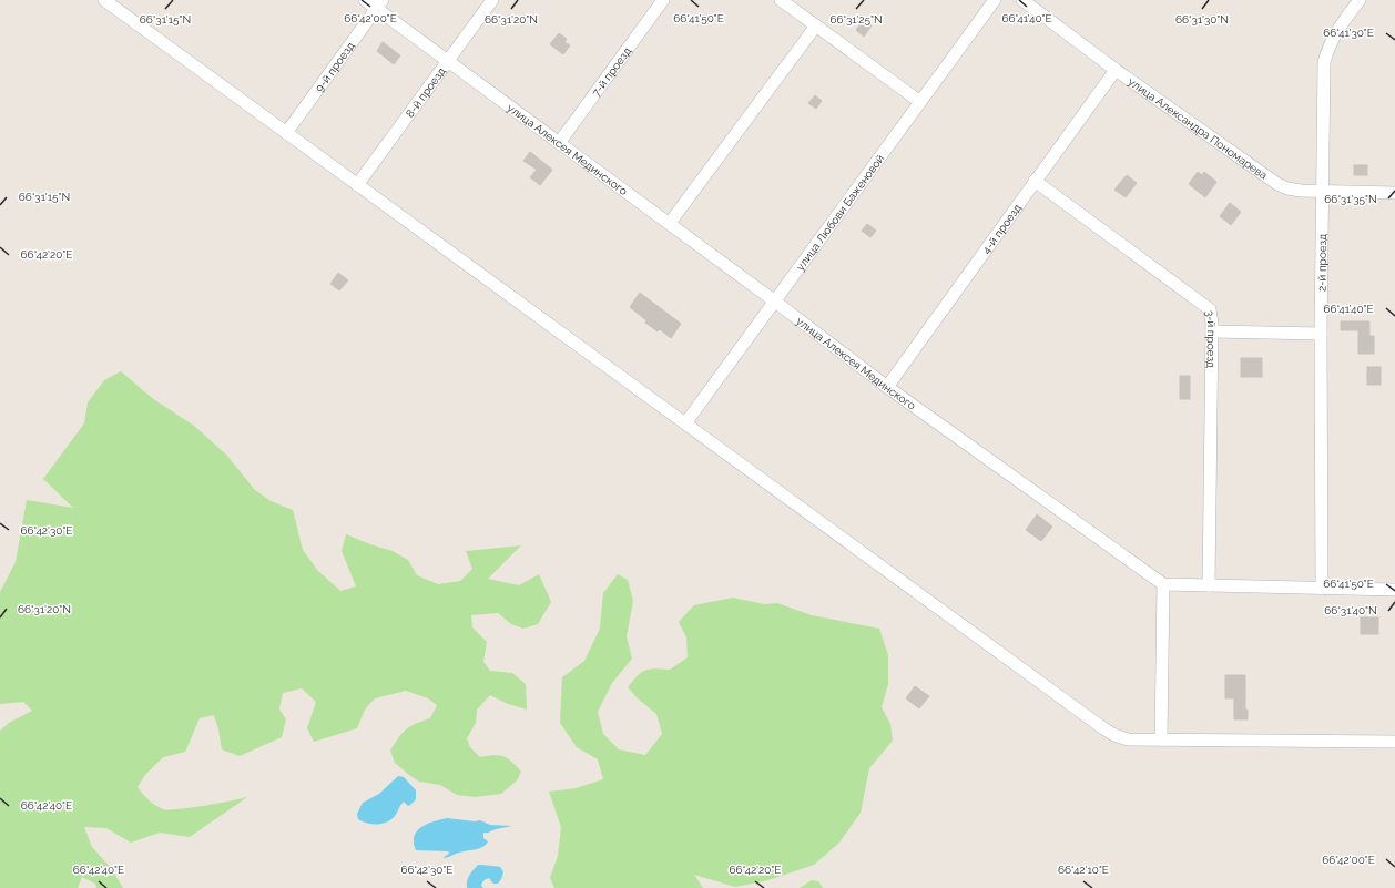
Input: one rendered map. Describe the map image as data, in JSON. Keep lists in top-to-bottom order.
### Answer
{
  "streets": {
    "street": [
      "9-й проезд",
      "7-й проезд",
      "8-й проезд",
      "улица Александра Пономарева",
      "улица Алексея Мединского",
      "улица Любови Баженовой",
      "4-й проезд",
      "2-й проезд",
      "3-й проезд"
    ]
  },
  "crossings": [
    ["9-й проезд", "улица Алексея Мединского"],
    ["7-й проезд", "улица Алексея Мединского"],
    ["8-й проезд", "улица Алексея Мединского"],
    ["улица Александра Пономарева", "4-й проезд"],
    ["улица Александра Пономарева", "2-й проезд"],
    ["улица Алексея Мединского", "улица Любови Баженовой"],
    ["улица Алексея Мединского", "4-й проезд"],
    ["4-й проезд", "3-й проезд"]
  ],
  "coordinates": [
    "66°42'00\"E",
    "66°41'50\"E",
    "66°41'40\"E",
    "66°31'15\"N",
    "66°31'20\"N",
    "66°31'25\"N",
    "66°31'30\"N",
    "66°41'30\"E",
    "66°31'35\"N",
    "66°42'20\"E",
    "66°42'30\"E",
    "66°31'40\"N",
    "66°42'40\"E",
    "66°42'10\"E"
  ]
}
